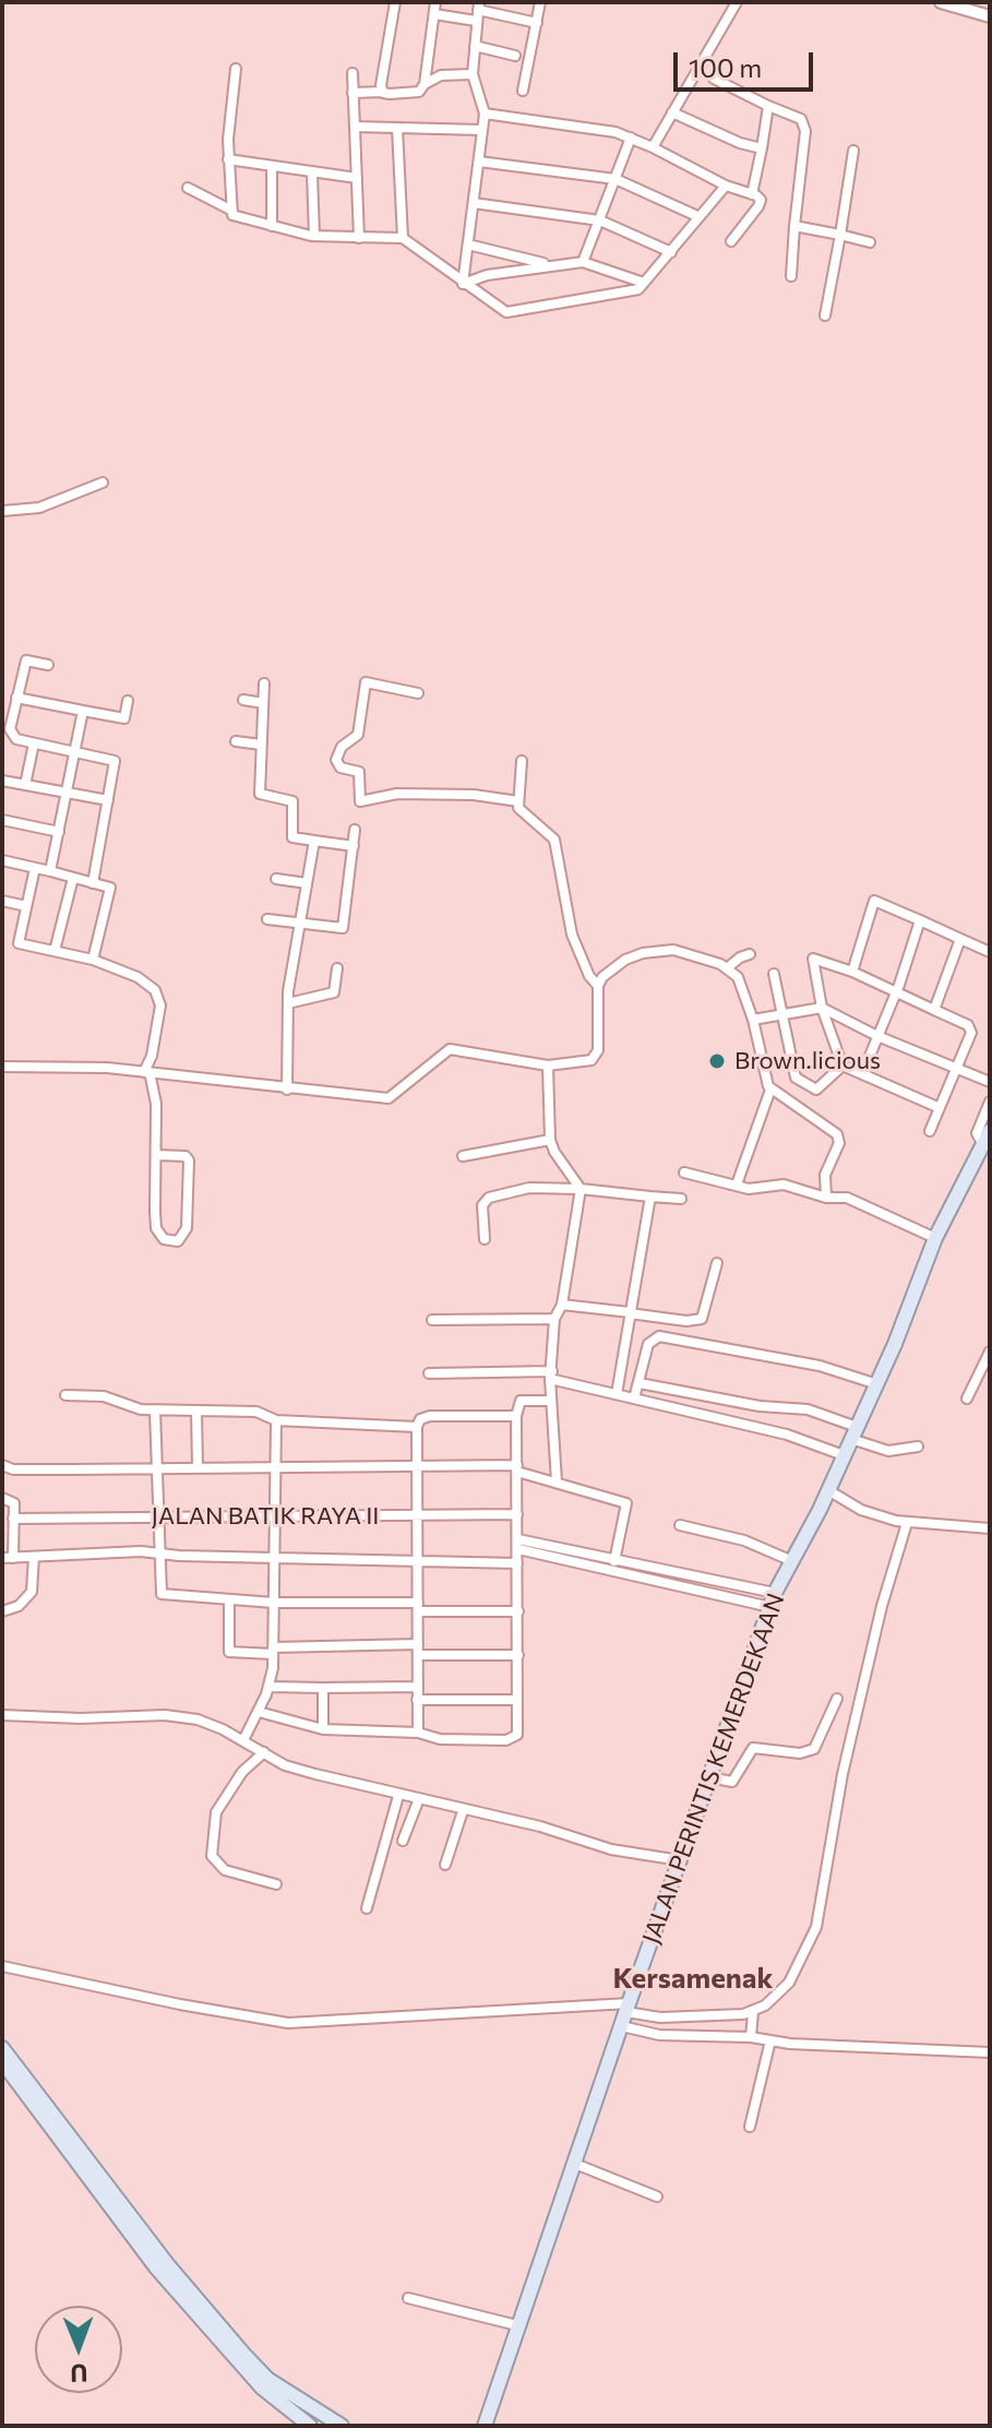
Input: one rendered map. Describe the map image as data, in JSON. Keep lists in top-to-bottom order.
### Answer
{
  "streets": {
    "main road": ["JALAN PERINTIS KEMERDEKAAN"],
    "street": ["JALAN BATIK RAYA II"]
  },
  "districts": ["Kersamenak"],
  "places": ["Brown.licious"],
  "scale_bar": "100 m",
  "north": "bottom"
}
